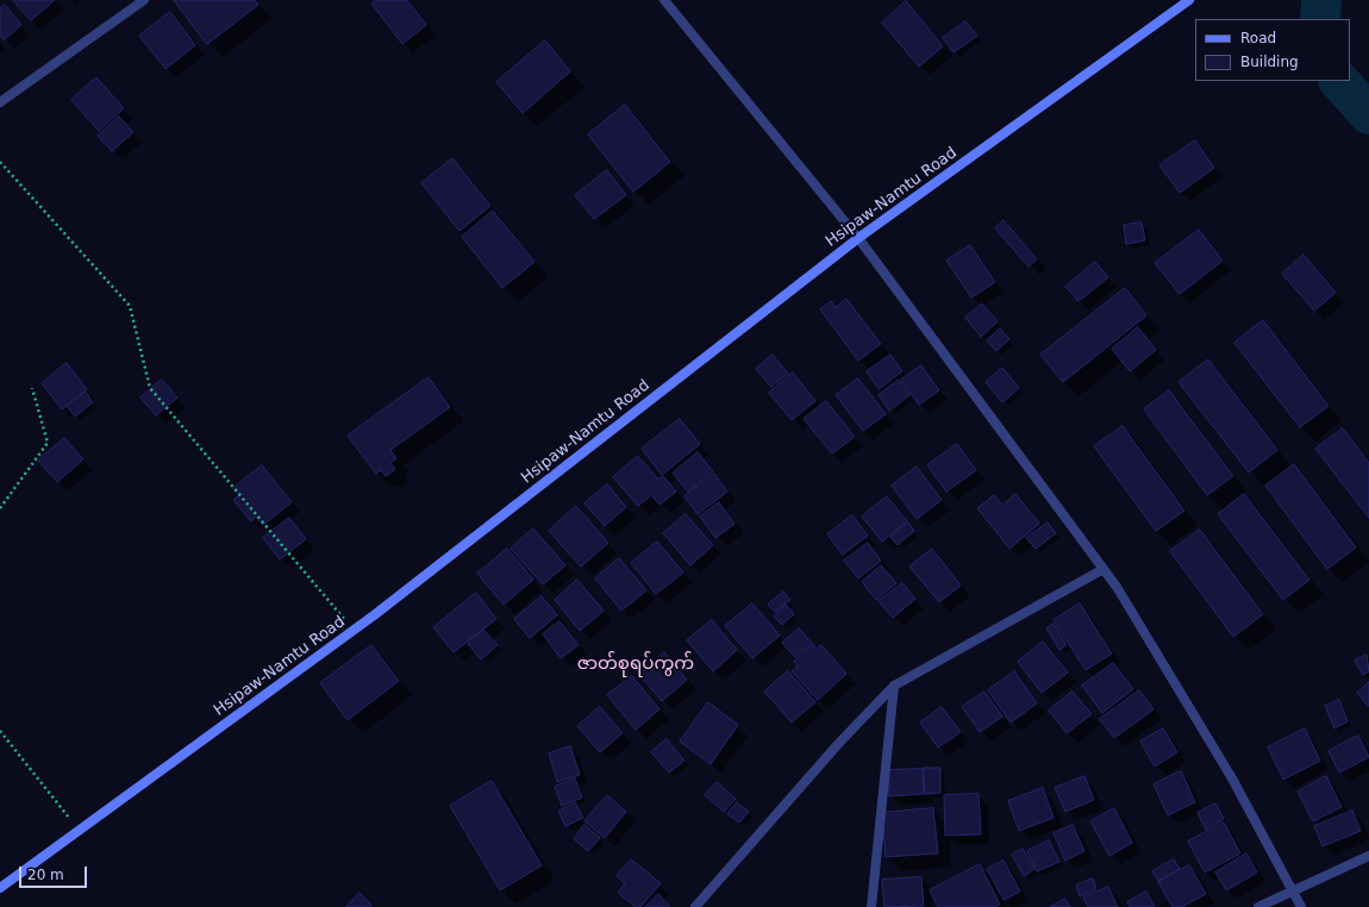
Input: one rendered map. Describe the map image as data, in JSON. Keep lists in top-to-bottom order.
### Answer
{
  "streets": {
    "main road": ["Hsipaw-Namtu Road"]
  },
  "districts": ["ဇာတ်စုရပ်ကွက်"],
  "legend": ["Road", "Building"],
  "scale_bar": "20 m"
}
